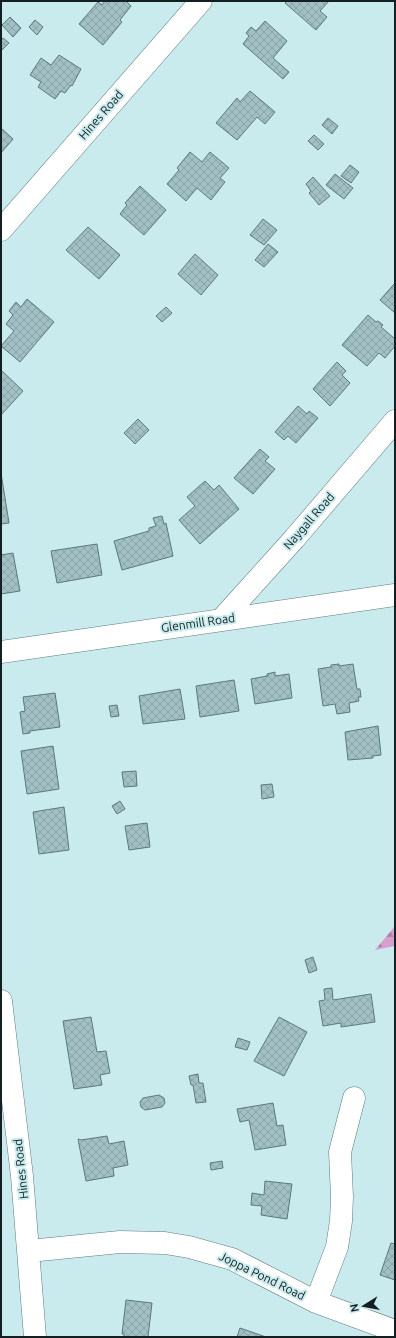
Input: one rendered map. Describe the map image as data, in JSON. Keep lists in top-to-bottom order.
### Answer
{
  "streets": {
    "street": [
      "Hines Road",
      "Naygall Road",
      "Glenmill Road",
      "Joppa Pond Road"
    ]
  },
  "crossings": [
    ["Hines Road", "Joppa Pond Road"],
    ["Naygall Road", "Glenmill Road"]
  ],
  "north": "left"
}
